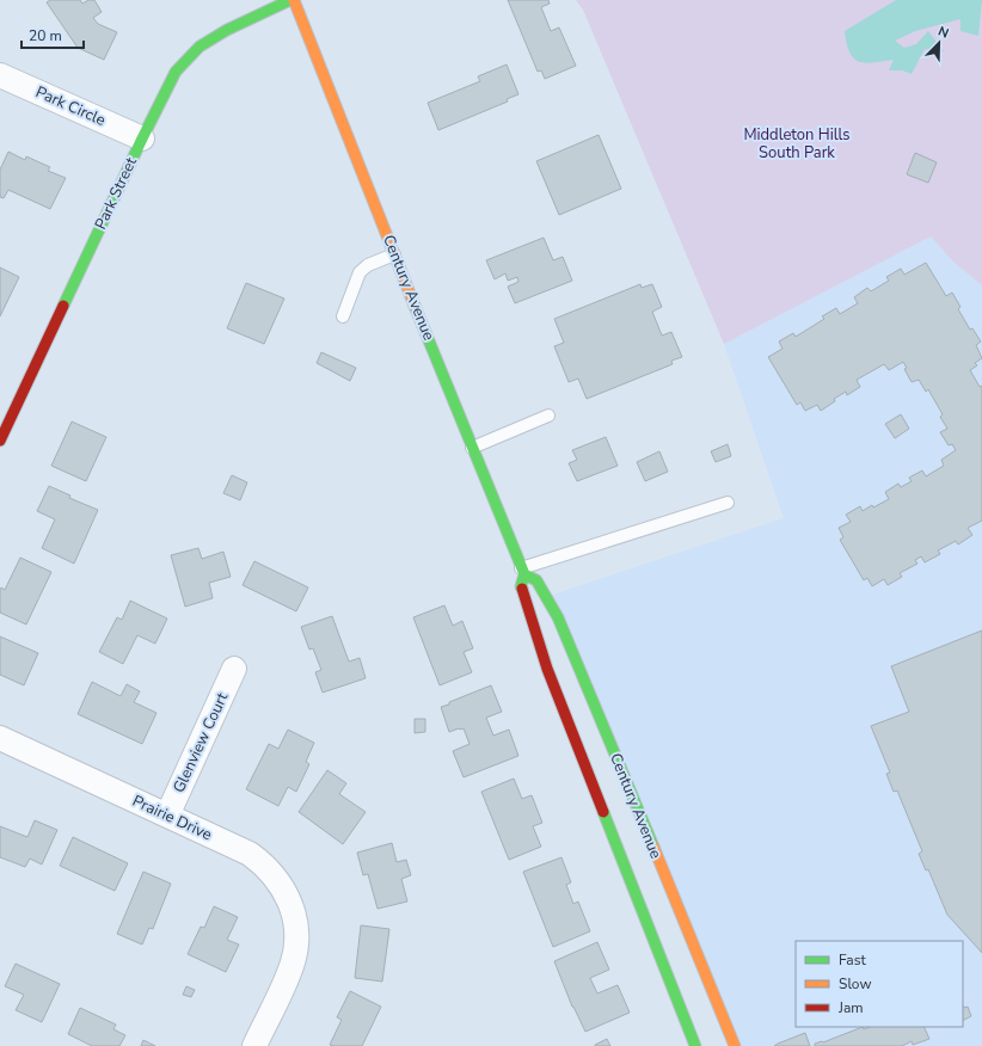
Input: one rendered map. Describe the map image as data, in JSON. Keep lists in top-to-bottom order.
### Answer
{
  "streets": {
    "main road": ["Park Street", "Century Avenue"],
    "street": ["Park Circle", "Glenview Court", "Prairie Drive"]
  },
  "crossings": [
    ["Park Circle", "Park Street"],
    ["Park Street", "Century Avenue"],
    ["Glenview Court", "Prairie Drive"]
  ],
  "parks": ["Middleton Hills South Park"],
  "legend": ["Fast", "Slow", "Jam"],
  "scale_bar": "20 m",
  "north": "top right"
}
